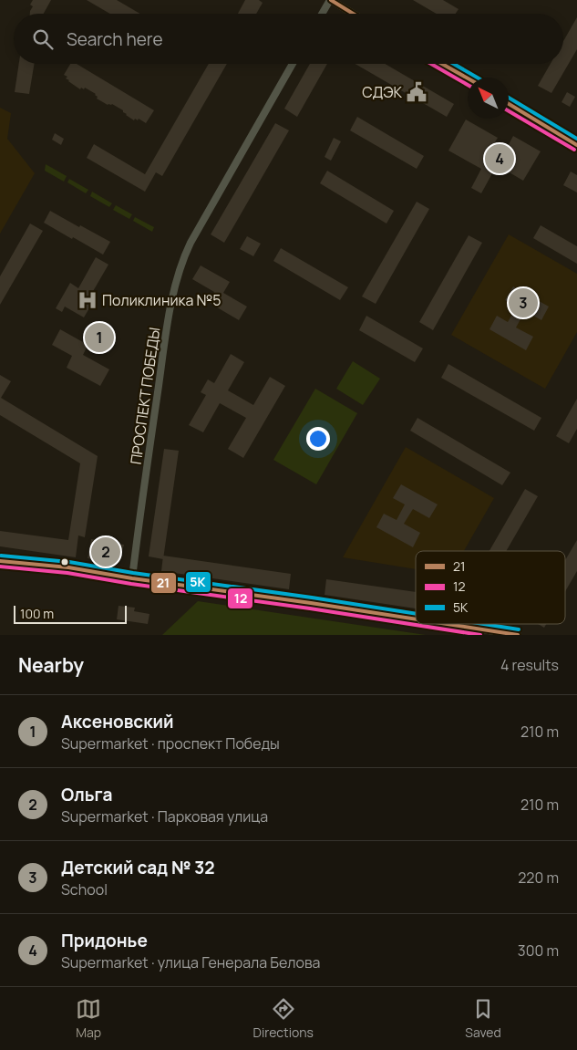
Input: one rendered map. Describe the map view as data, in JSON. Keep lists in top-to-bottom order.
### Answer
{
  "streets": {
    "street": ["ПРОСПЕКТ ПОБЕДЫ"]
  },
  "places": {
    "public building": ["СДЭК"],
    "hospital": ["Поликлиника №5"]
  },
  "lines": ["transit line 21", "transit line 12", "transit line 5К"],
  "legend": ["21", "12", "5К"],
  "scale_bar": "100 m",
  "north": "top left",
  "page": {
    "search": "Search here",
    "pins": [
      "4",
      "3",
      "1",
      "2"
    ],
    "scale": "100 m",
    "heading": ["Nearby", "4 results"],
    "list": [
      {
        "mark": "1",
        "name": "Аксеновский",
        "note": "Supermarket · проспект Победы",
        "value": "210 m"
      },
      {
        "mark": "2",
        "name": "Ольга",
        "note": "Supermarket · Парковая улица",
        "value": "210 m"
      },
      {
        "mark": "3",
        "name": "Детский сад № 32",
        "note": "School",
        "value": "220 m"
      },
      {
        "mark": "4",
        "name": "Придонье",
        "note": "Supermarket · улица Генерала Белова",
        "value": "300 m"
      }
    ],
    "nav": ["Map", "Directions", "Saved"]
  }
}
